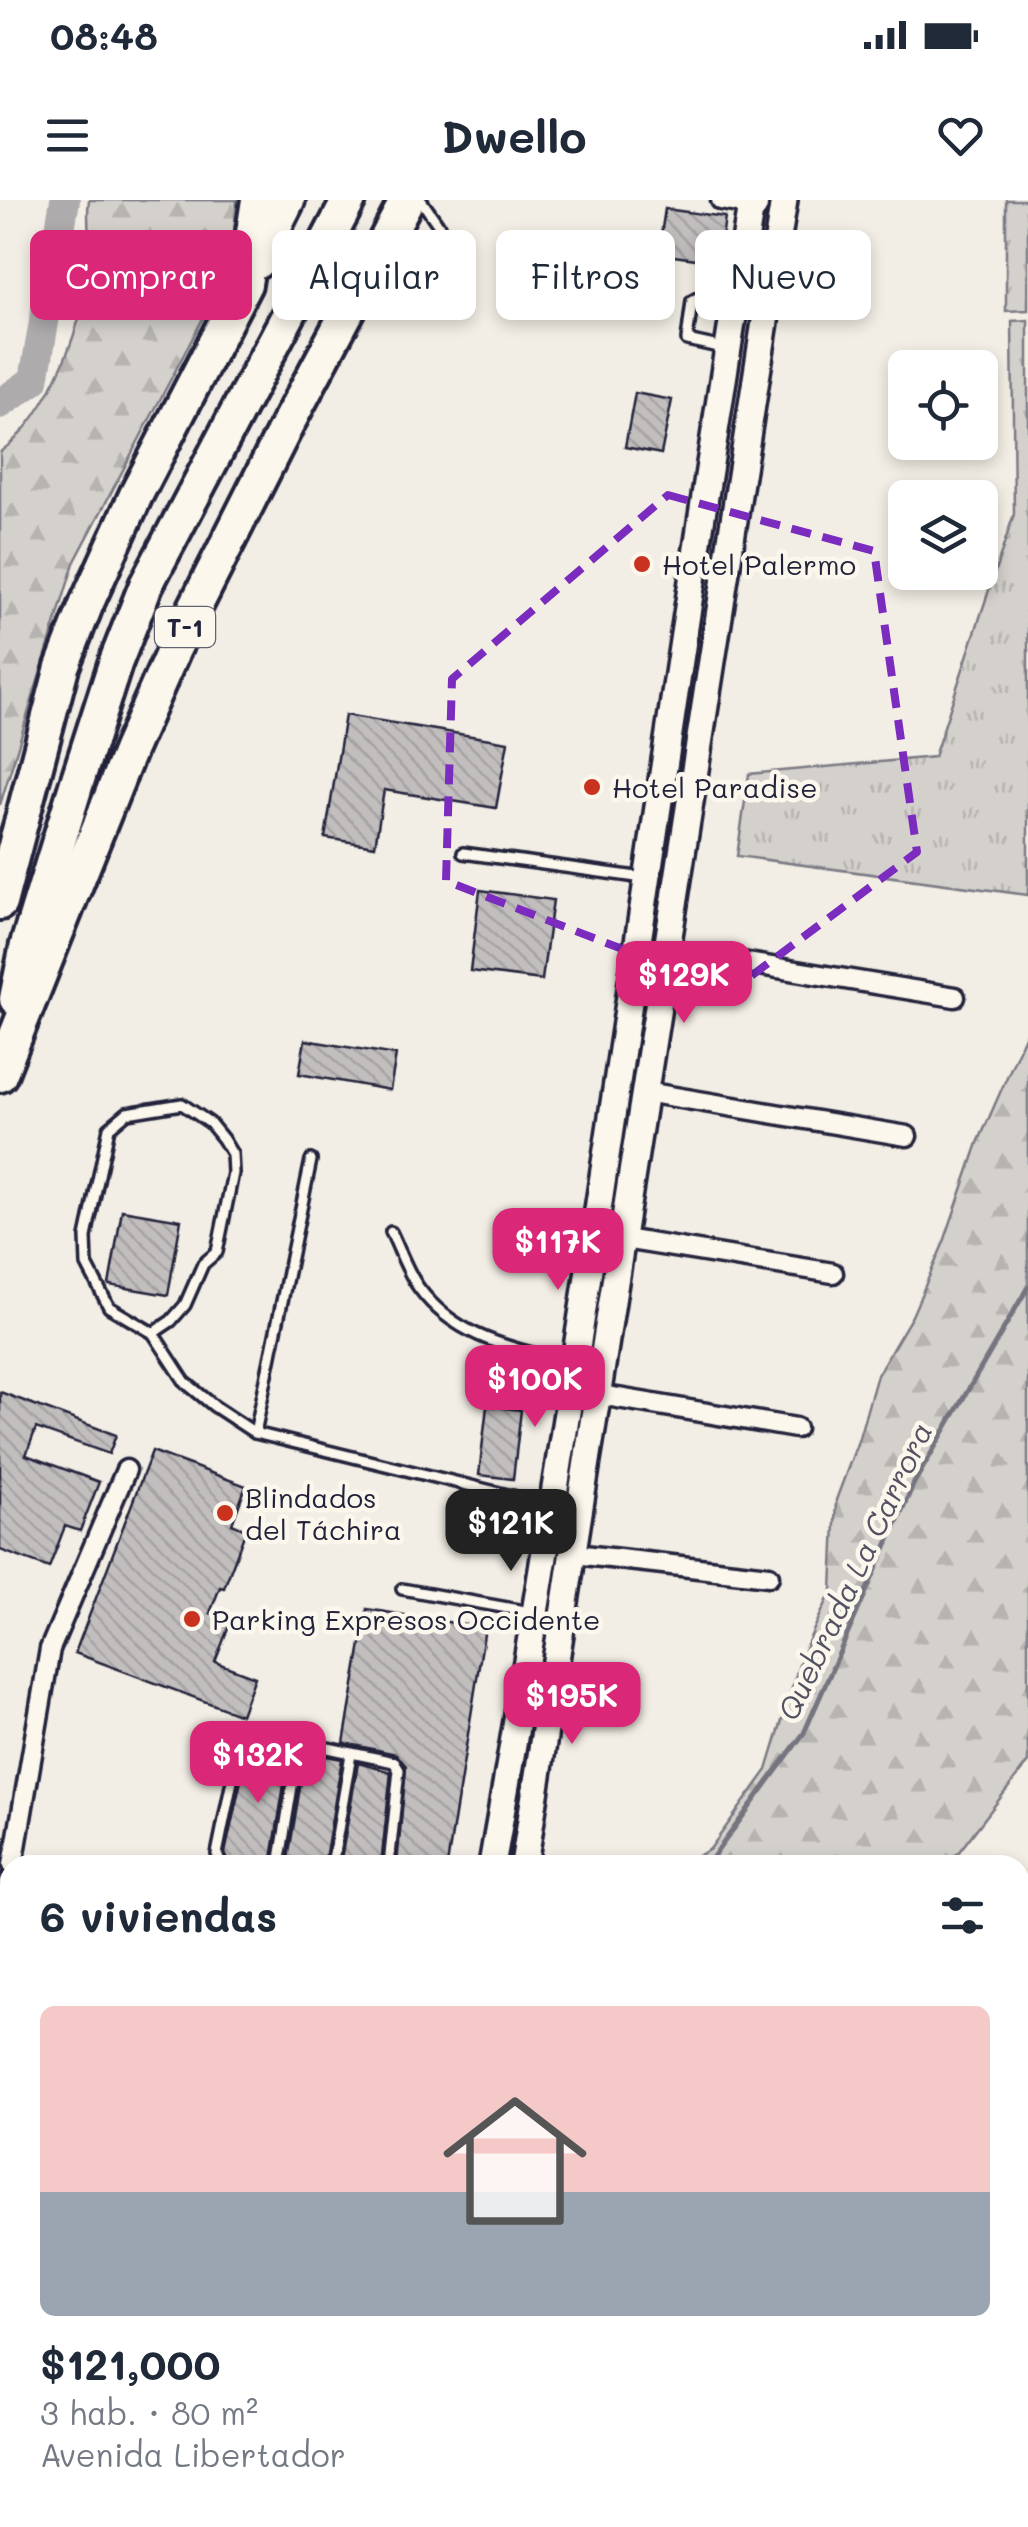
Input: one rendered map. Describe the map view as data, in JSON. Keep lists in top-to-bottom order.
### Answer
{
  "streets": {
    "highway": ["T-1"]
  },
  "water": ["Quebrada La Carrora"],
  "places": [
    "Hotel Palermo",
    "Hotel Paradise",
    "Blindados del Táchira",
    "Parking Expresos Occidente"
  ],
  "page": {
    "status": "08:48",
    "header": "Dwello",
    "chip": [
      "Comprar",
      "Alquilar",
      "Filtros",
      "Nuevo"
    ],
    "price": [
      "$129K",
      "$117K",
      "$100K",
      "$121K",
      "$195K",
      "$132K"
    ],
    "heading": "6 viviendas",
    "list": [
      {
        "name": "$121,000",
        "note": "3 hab. · 80 m² · Avenida Libertador"
      }
    ]
  }
}
